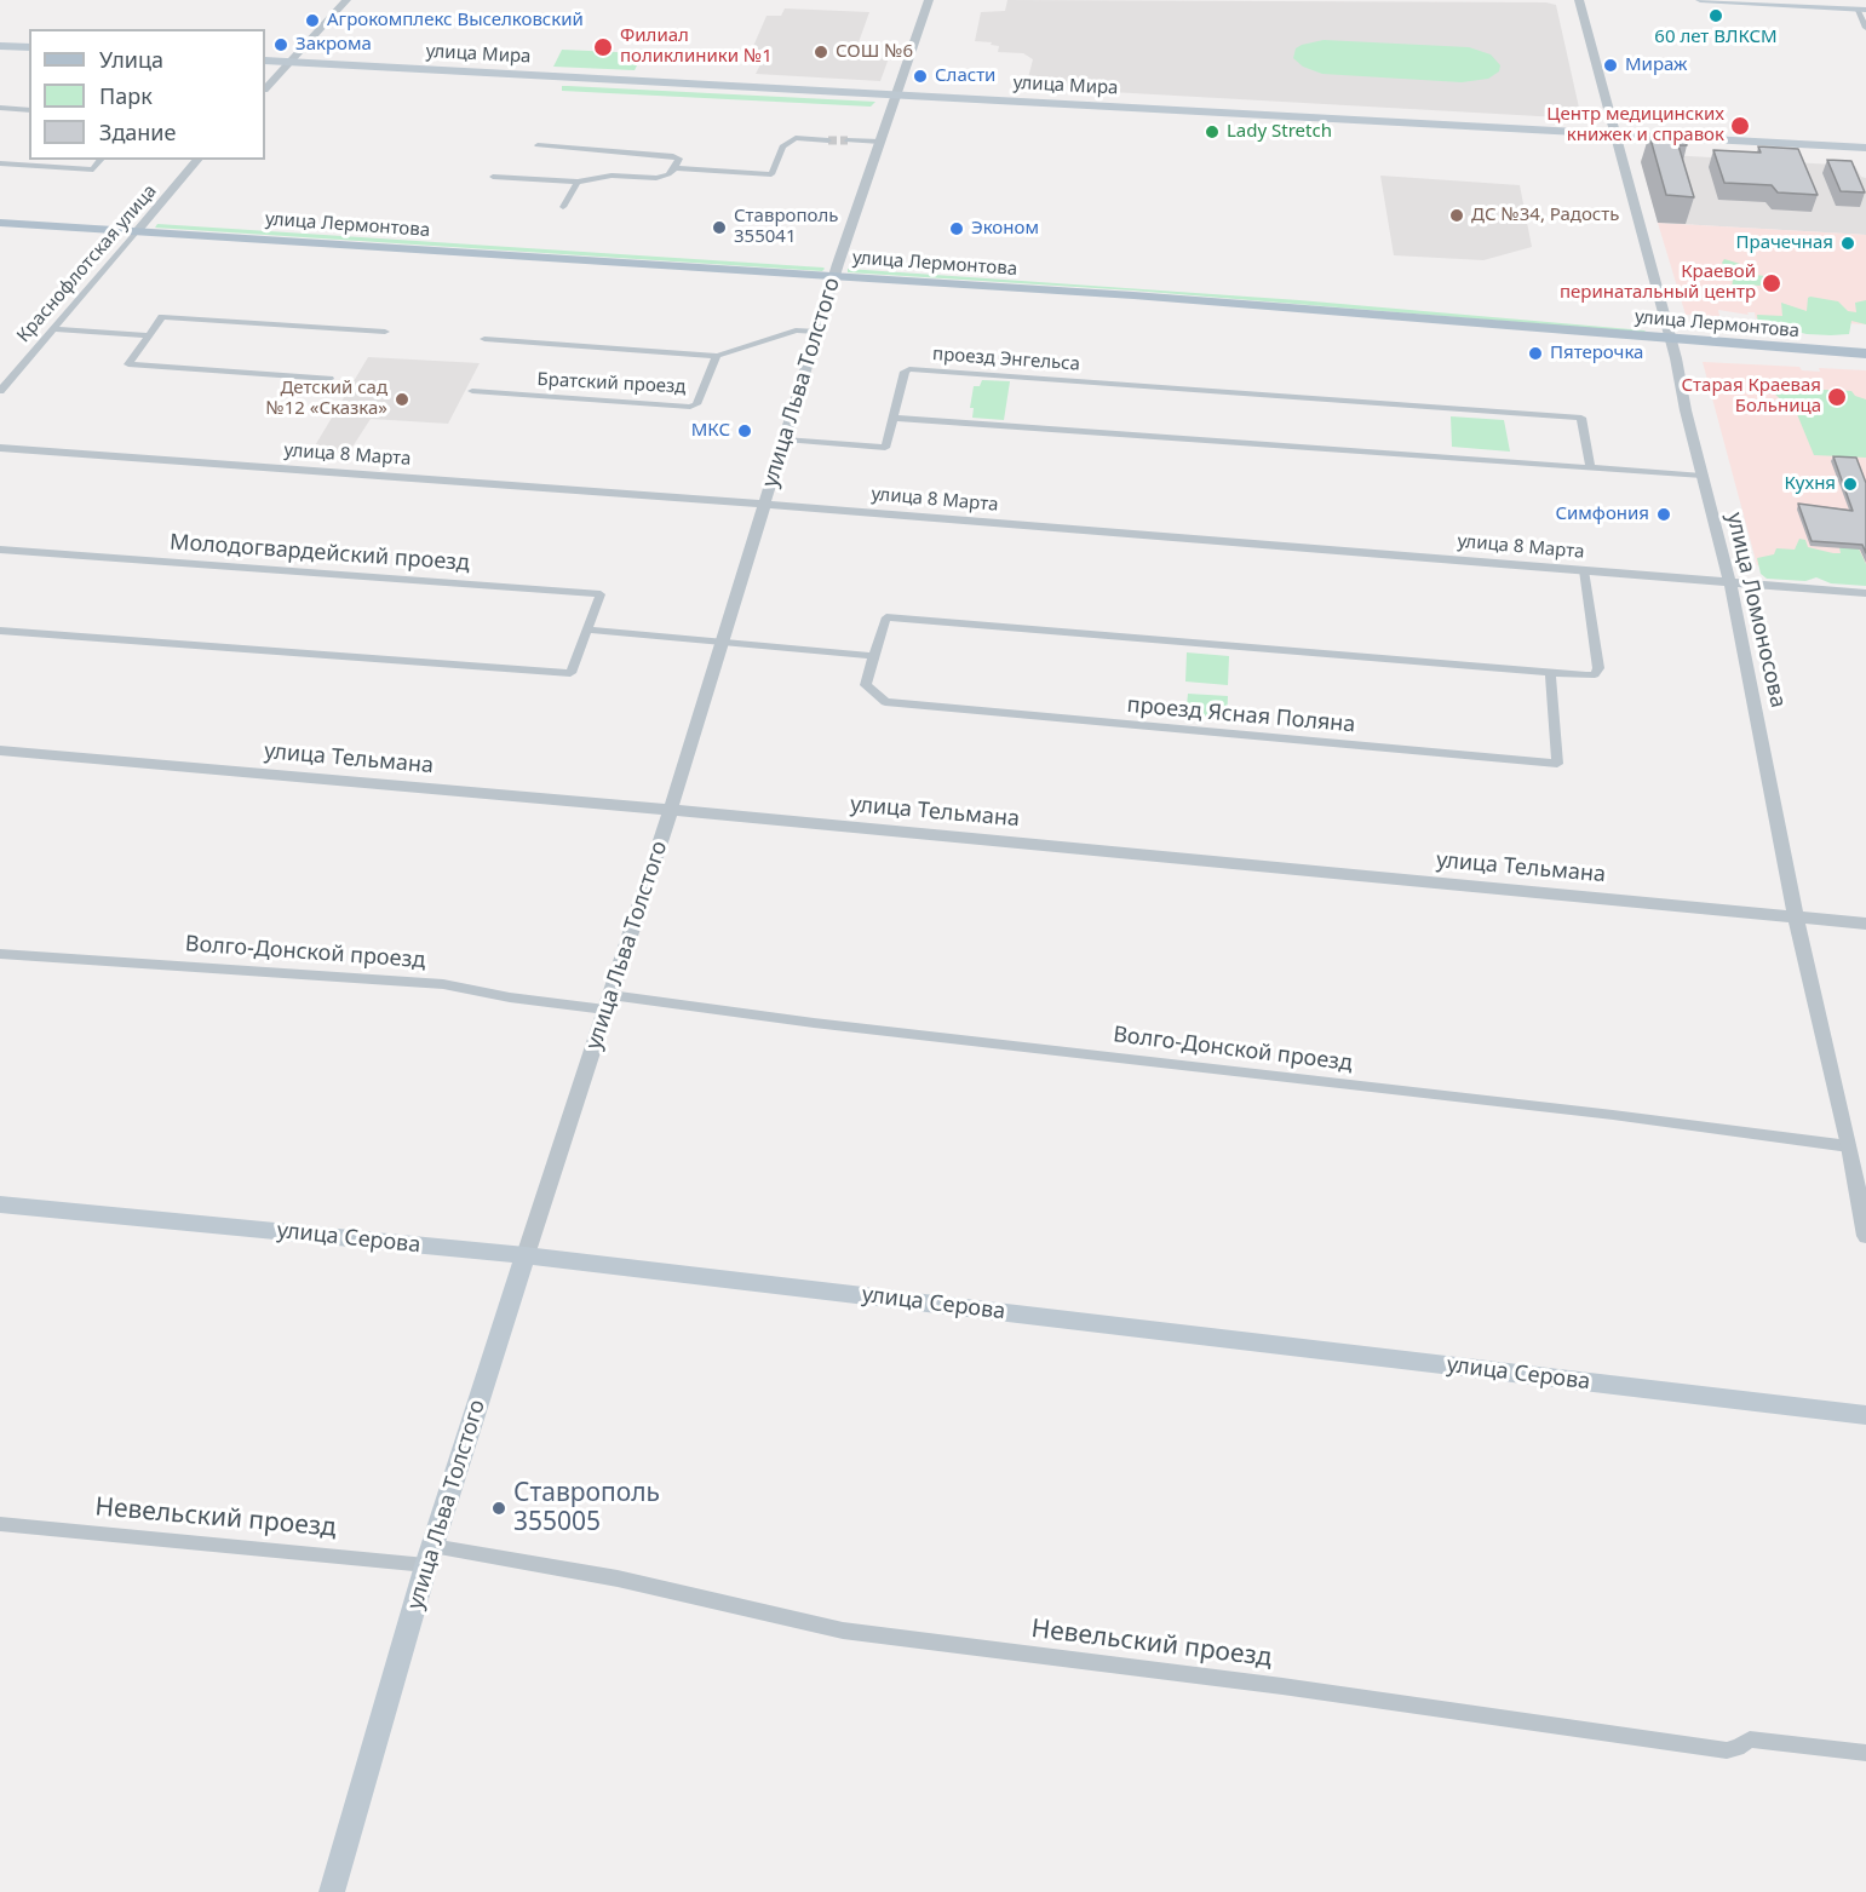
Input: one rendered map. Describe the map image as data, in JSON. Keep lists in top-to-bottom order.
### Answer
{
  "streets": {
    "main road": [
      "улица Мира",
      "улица Лермонтова",
      "улица Льва Толстого",
      "улица Серова"
    ],
    "street": [
      "Краснофлотская улица",
      "проезд Энгельса",
      "Братский проезд",
      "улица 8 Марта",
      "Молодогвардейский проезд",
      "улица Ломоносова",
      "проезд Ясная Поляна",
      "улица Тельмана",
      "Волго-Донской проезд",
      "Невельский проезд"
    ]
  },
  "crossings": [
    ["улица Мира", "улица Льва Толстого"],
    ["улица Мира", "улица Ломоносова"],
    ["улица Лермонтова", "Краснофлотская улица"],
    ["улица Лермонтова", "улица Льва Толстого"],
    ["улица Лермонтова", "улица Ломоносова"],
    ["улица Льва Толстого", "Братский проезд"],
    ["улица Льва Толстого", "улица 8 Марта"],
    ["улица Льва Толстого", "улица Тельмана"],
    ["улица Льва Толстого", "Волго-Донской проезд"],
    ["улица Льва Толстого", "улица Серова"],
    ["улица Льва Толстого", "Невельский проезд"],
    ["улица 8 Марта", "улица Ломоносова"],
    ["улица 8 Марта", "проезд Ясная Поляна"],
    ["улица Ломоносова", "улица Тельмана"],
    ["улица Ломоносова", "Волго-Донской проезд"]
  ],
  "places": [
    "60 лет ВЛКСМ",
    "Агрокомплекс Выселковский",
    "Закрома",
    "Филиал поликлиники №1",
    "СОШ №6",
    "Мираж",
    "Сласти",
    "Центр медицинских книжек и справок",
    "Lady Stretch",
    "ДС №34, Радость",
    "Ставрополь 355041",
    "Эконом",
    "Прачечная",
    "Краевой перинатальный центр",
    "Пятерочка",
    "Старая Краевая Больница",
    "Детский сад №12 «Сказка»",
    "МКС",
    "Кухня",
    "Симфония",
    "Ставрополь 355005"
  ],
  "legend": ["Улица", "Парк", "Здание"]
}
